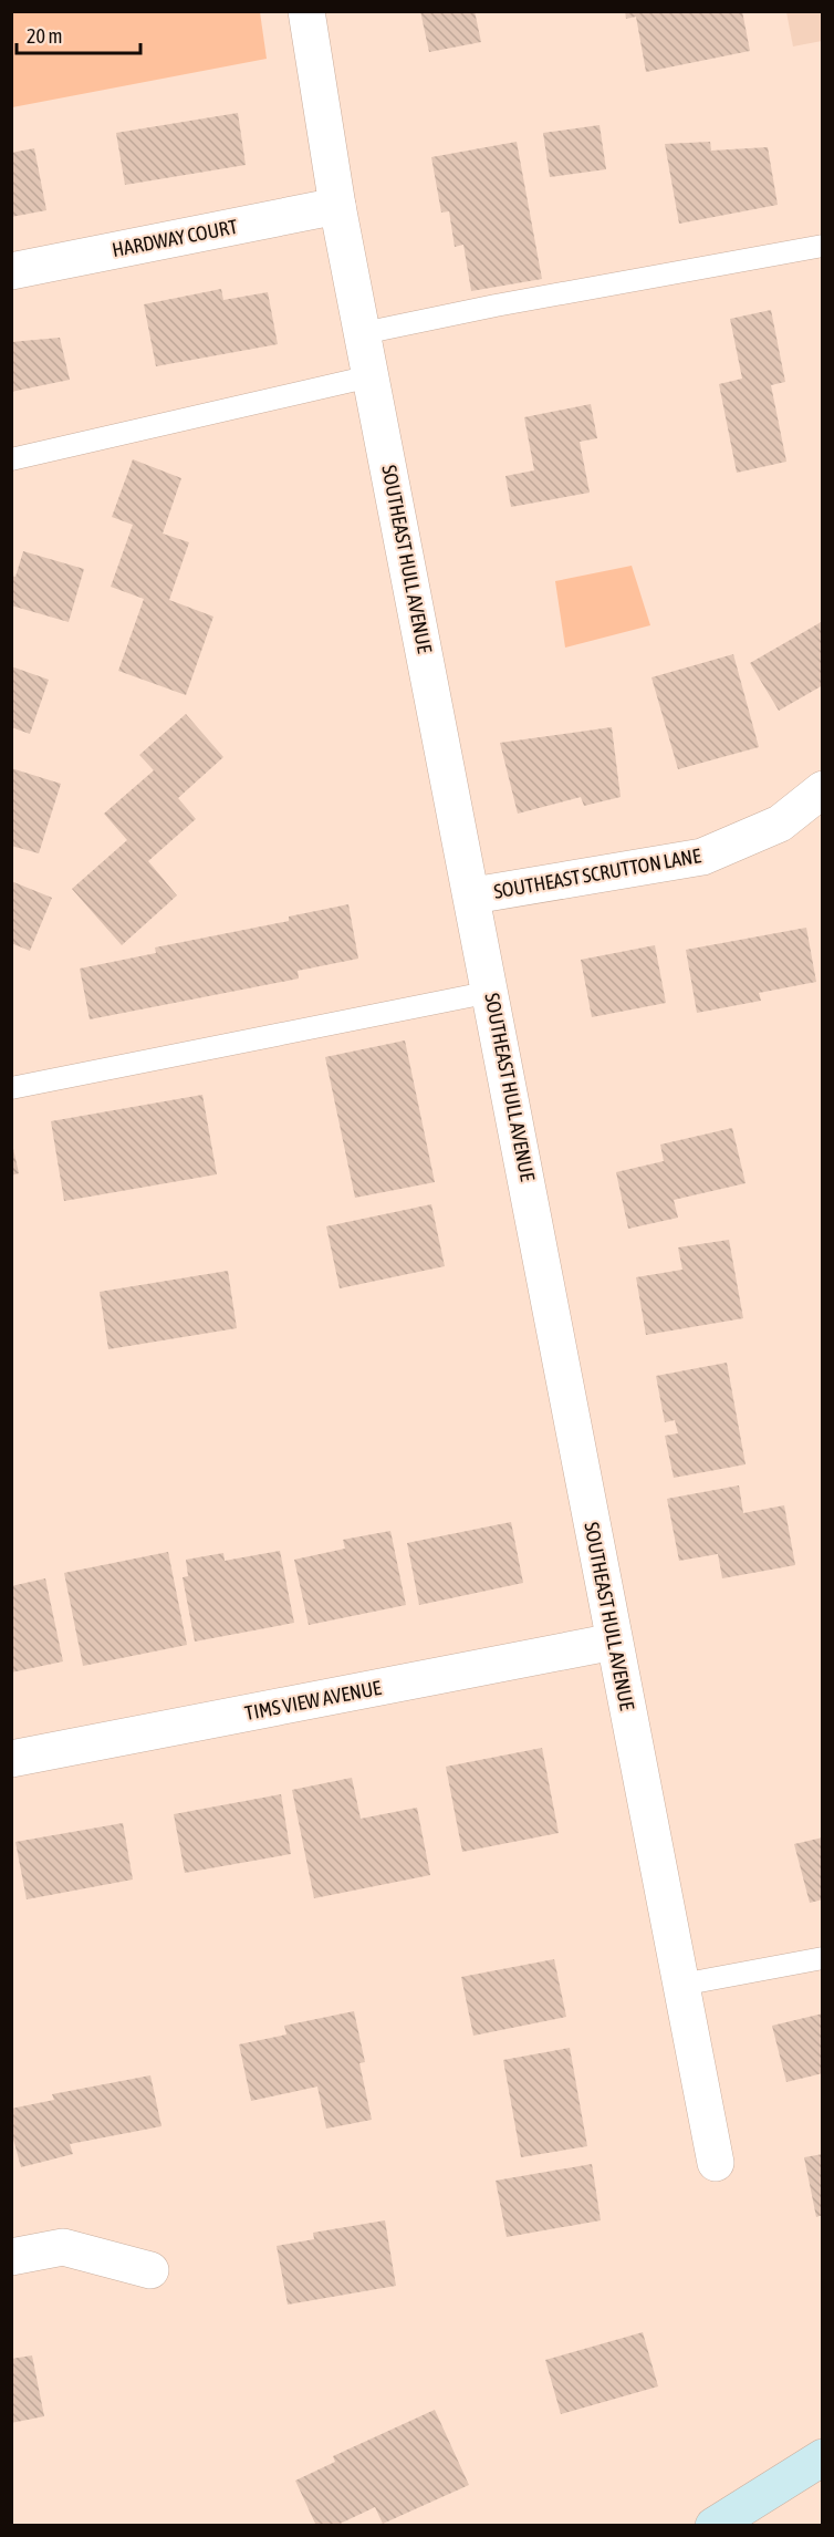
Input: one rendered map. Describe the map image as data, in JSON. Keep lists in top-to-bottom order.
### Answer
{
  "streets": {
    "street": [
      "HARDWAY COURT",
      "SOUTHEAST HULL AVENUE",
      "SOUTHEAST SCRUTTON LANE",
      "TIMS VIEW AVENUE"
    ]
  },
  "crossings": [
    ["HARDWAY COURT", "SOUTHEAST HULL AVENUE"],
    ["SOUTHEAST HULL AVENUE", "SOUTHEAST SCRUTTON LANE"],
    ["SOUTHEAST HULL AVENUE", "TIMS VIEW AVENUE"]
  ],
  "scale_bar": "20 m"
}
